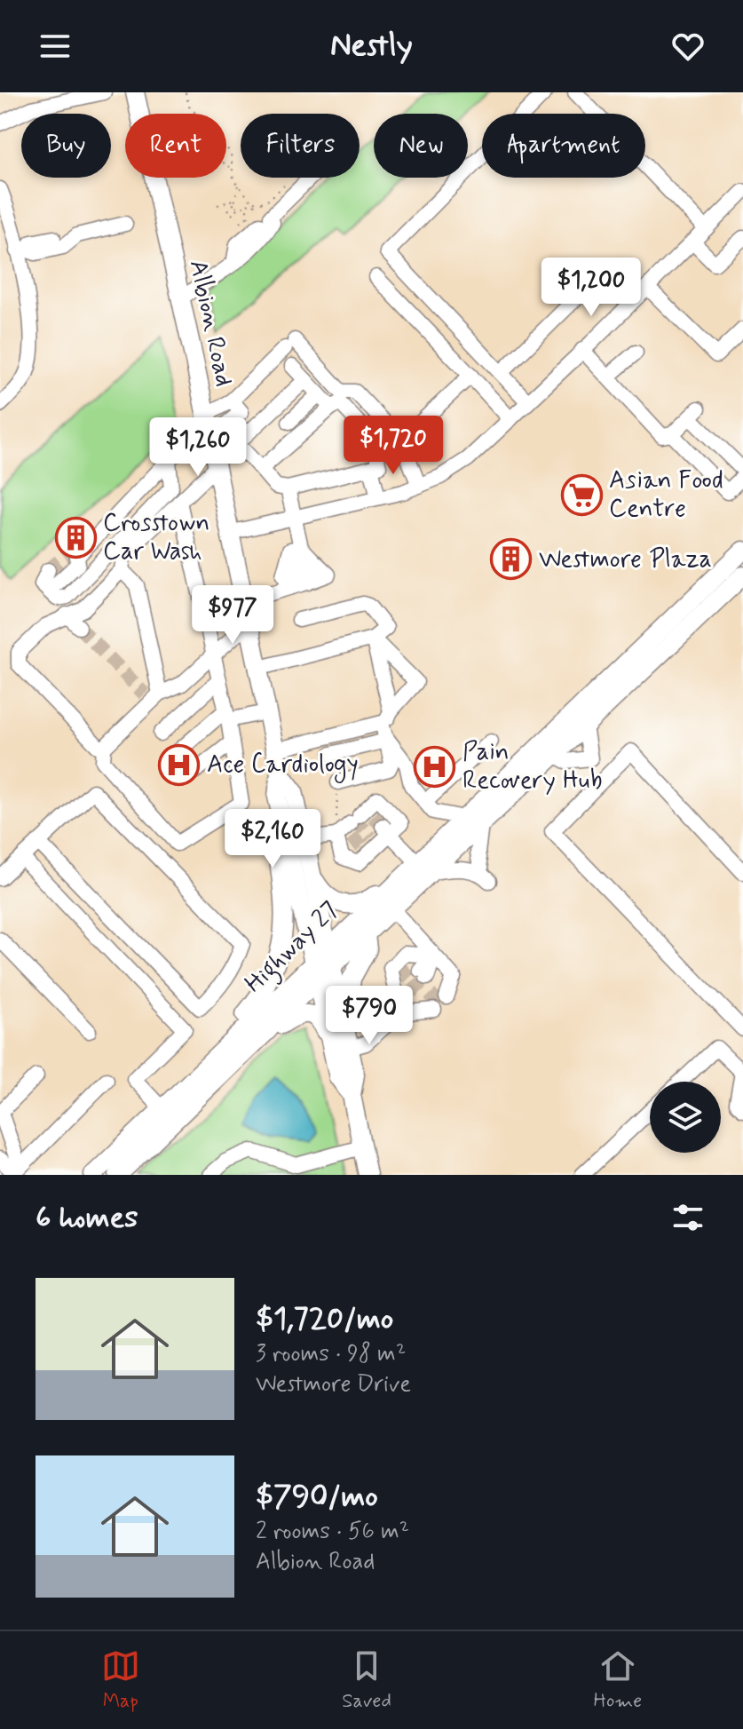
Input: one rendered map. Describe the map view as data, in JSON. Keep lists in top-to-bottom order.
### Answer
{
  "streets": {
    "main road": ["Albion Road", "Highway 27"]
  },
  "crossings": [
    ["Albion Road", "Highway 27"]
  ],
  "places": {
    "supermarket": ["Asian Food Centre"],
    "building": ["Crosstown Car Wash", "Westmore Plaza"],
    "hospital": ["Ace Cardiology", "Pain Recovery Hub"]
  },
  "page": {
    "header": "Nestly",
    "chip": [
      "Buy",
      "Rent",
      "Filters",
      "New",
      "Apartment"
    ],
    "price": [
      "$1,200",
      "$1,720",
      "$1,260",
      "$977",
      "$2,160",
      "$790"
    ],
    "heading": "6 homes",
    "list": [
      {
        "name": "$1,720/mo",
        "note": "3 rooms · 98 m² · Westmore Drive"
      },
      {
        "name": "$790/mo",
        "note": "2 rooms · 56 m² · Albion Road"
      }
    ],
    "tabs": ["Map", "Saved", "Home"]
  }
}
